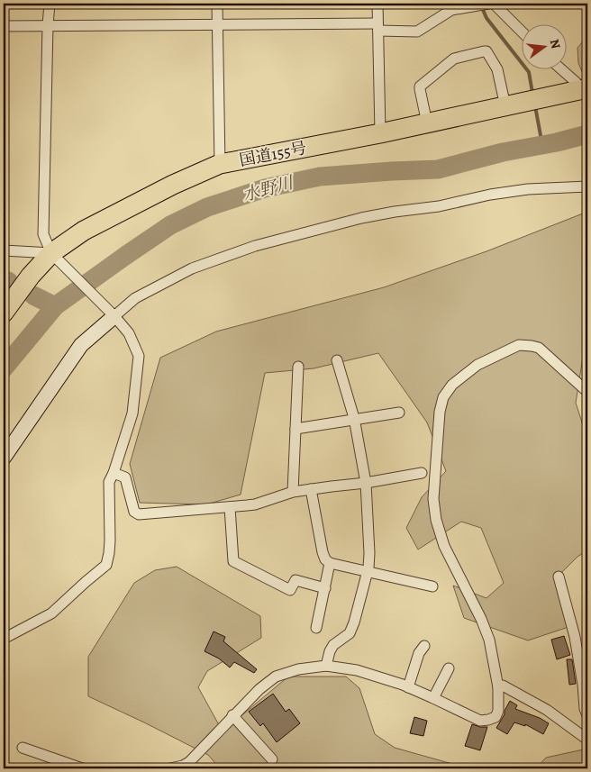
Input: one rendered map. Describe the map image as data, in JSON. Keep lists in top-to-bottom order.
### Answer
{
  "streets": {
    "highway": ["国道155号"]
  },
  "water": ["水野川"],
  "north": "right"
}
